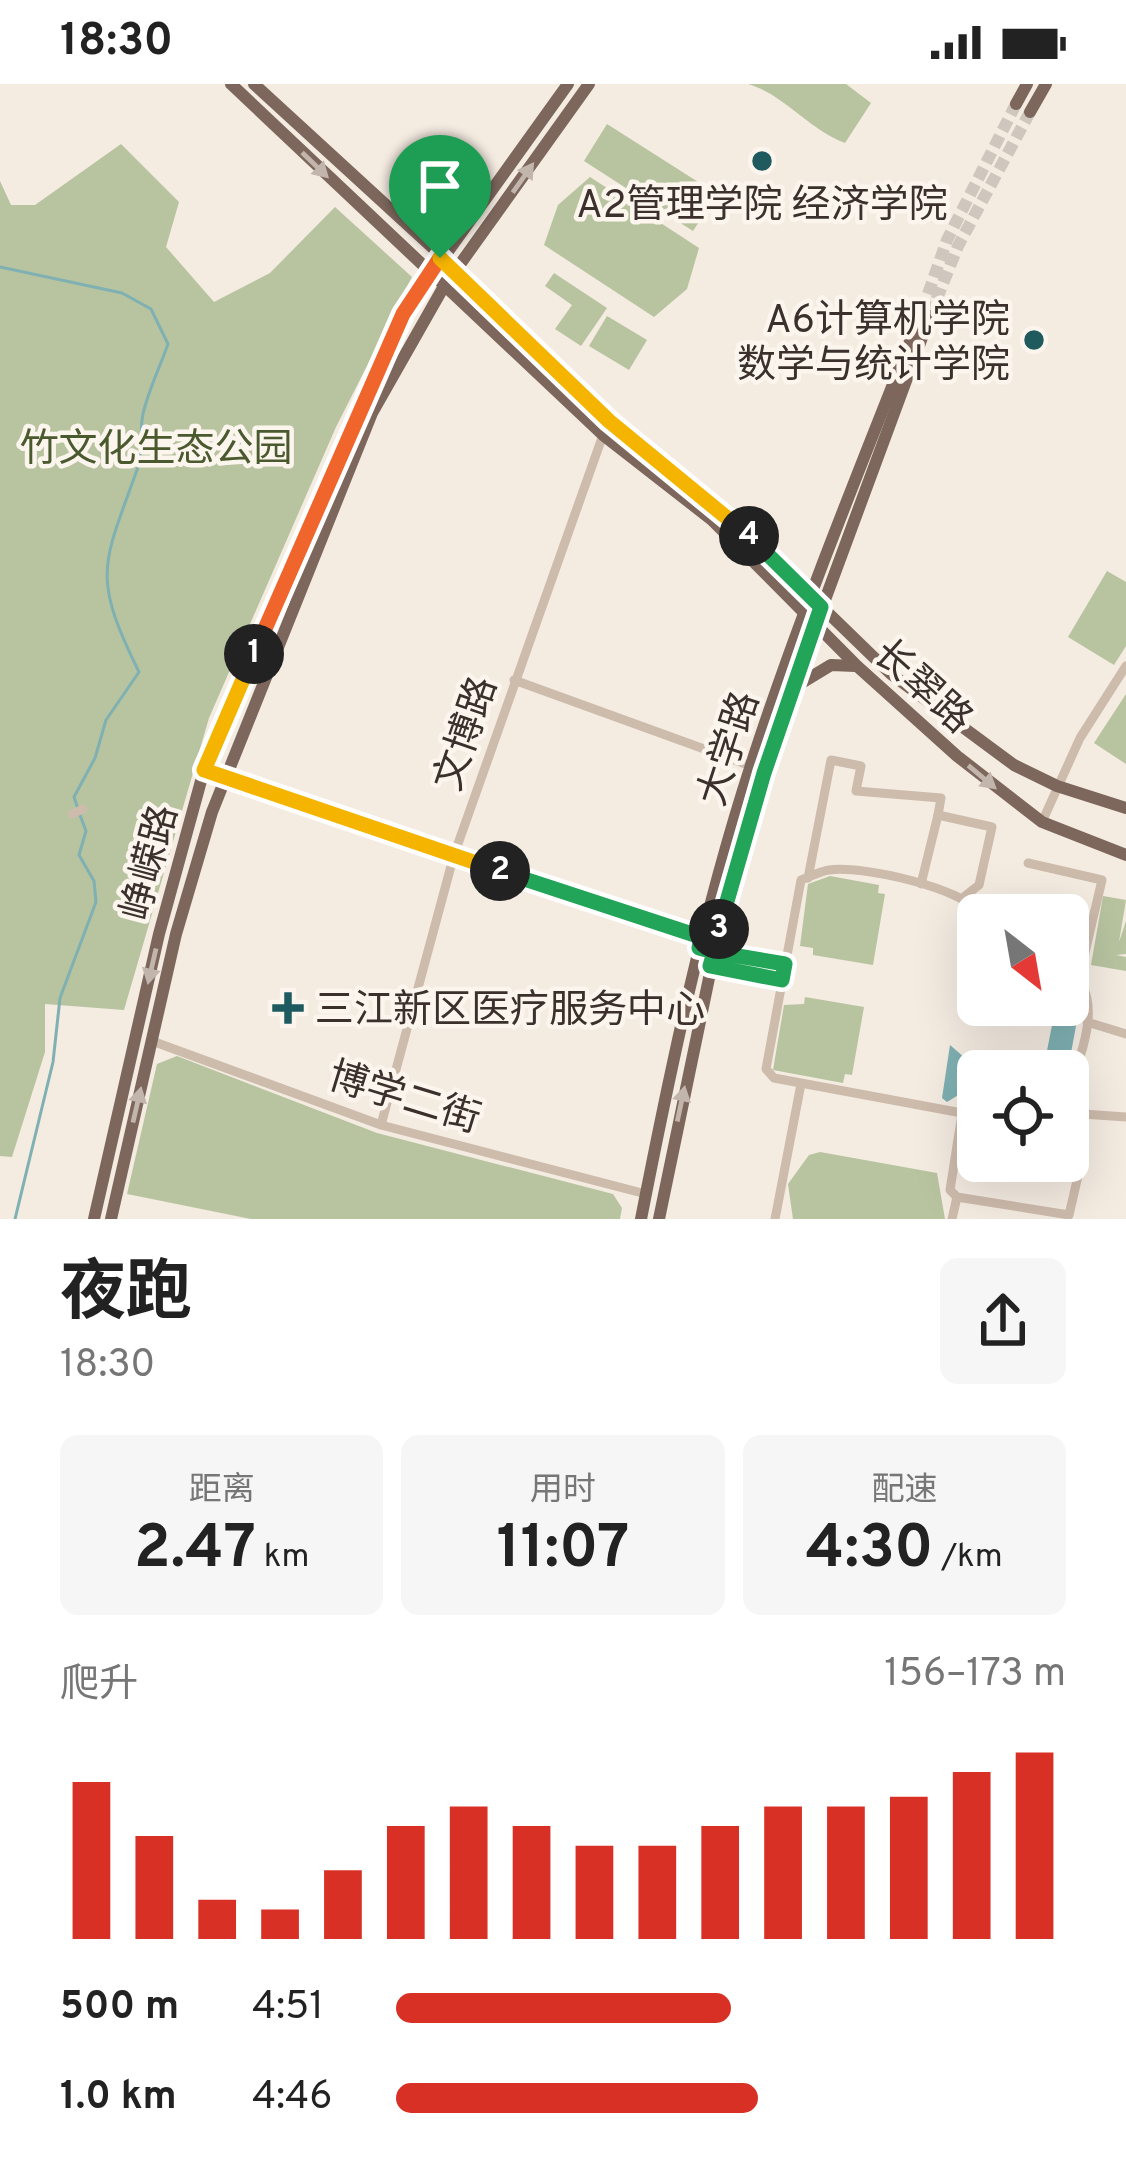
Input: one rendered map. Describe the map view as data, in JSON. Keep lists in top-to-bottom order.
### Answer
{
  "streets": {
    "main road": ["长翠路", "大学路", "峥嵘路"],
    "street": ["文博路", "博学二街"]
  },
  "crossings": [
    ["长翠路", "文博路"],
    ["长翠路", "大学路"],
    ["长翠路", "峥嵘路"],
    ["文博路", "博学二街"],
    ["大学路", "博学二街"],
    ["峥嵘路", "博学二街"]
  ],
  "parks": ["竹文化生态公园"],
  "places": {
    "other": ["A2管理学院 经济学院", "A6计算机学院 数学与统计学院"],
    "health": ["三江新区医疗服务中心"]
  },
  "north": "bottom right",
  "page": {
    "status": "18:30",
    "pins": [
      "4",
      "1",
      "2",
      "3"
    ],
    "heading": ["夜跑", "18:30"],
    "stats": [
      ["距离", "2.47 km"],
      ["用时", "11:07"],
      ["配速", "4:30 /km"]
    ],
    "chart": ["爬升", "156–173 m"],
    "list": [
      {
        "name": "500 m",
        "note": "4:51"
      },
      {
        "name": "1.0 km",
        "note": "4:46"
      }
    ]
  }
}
